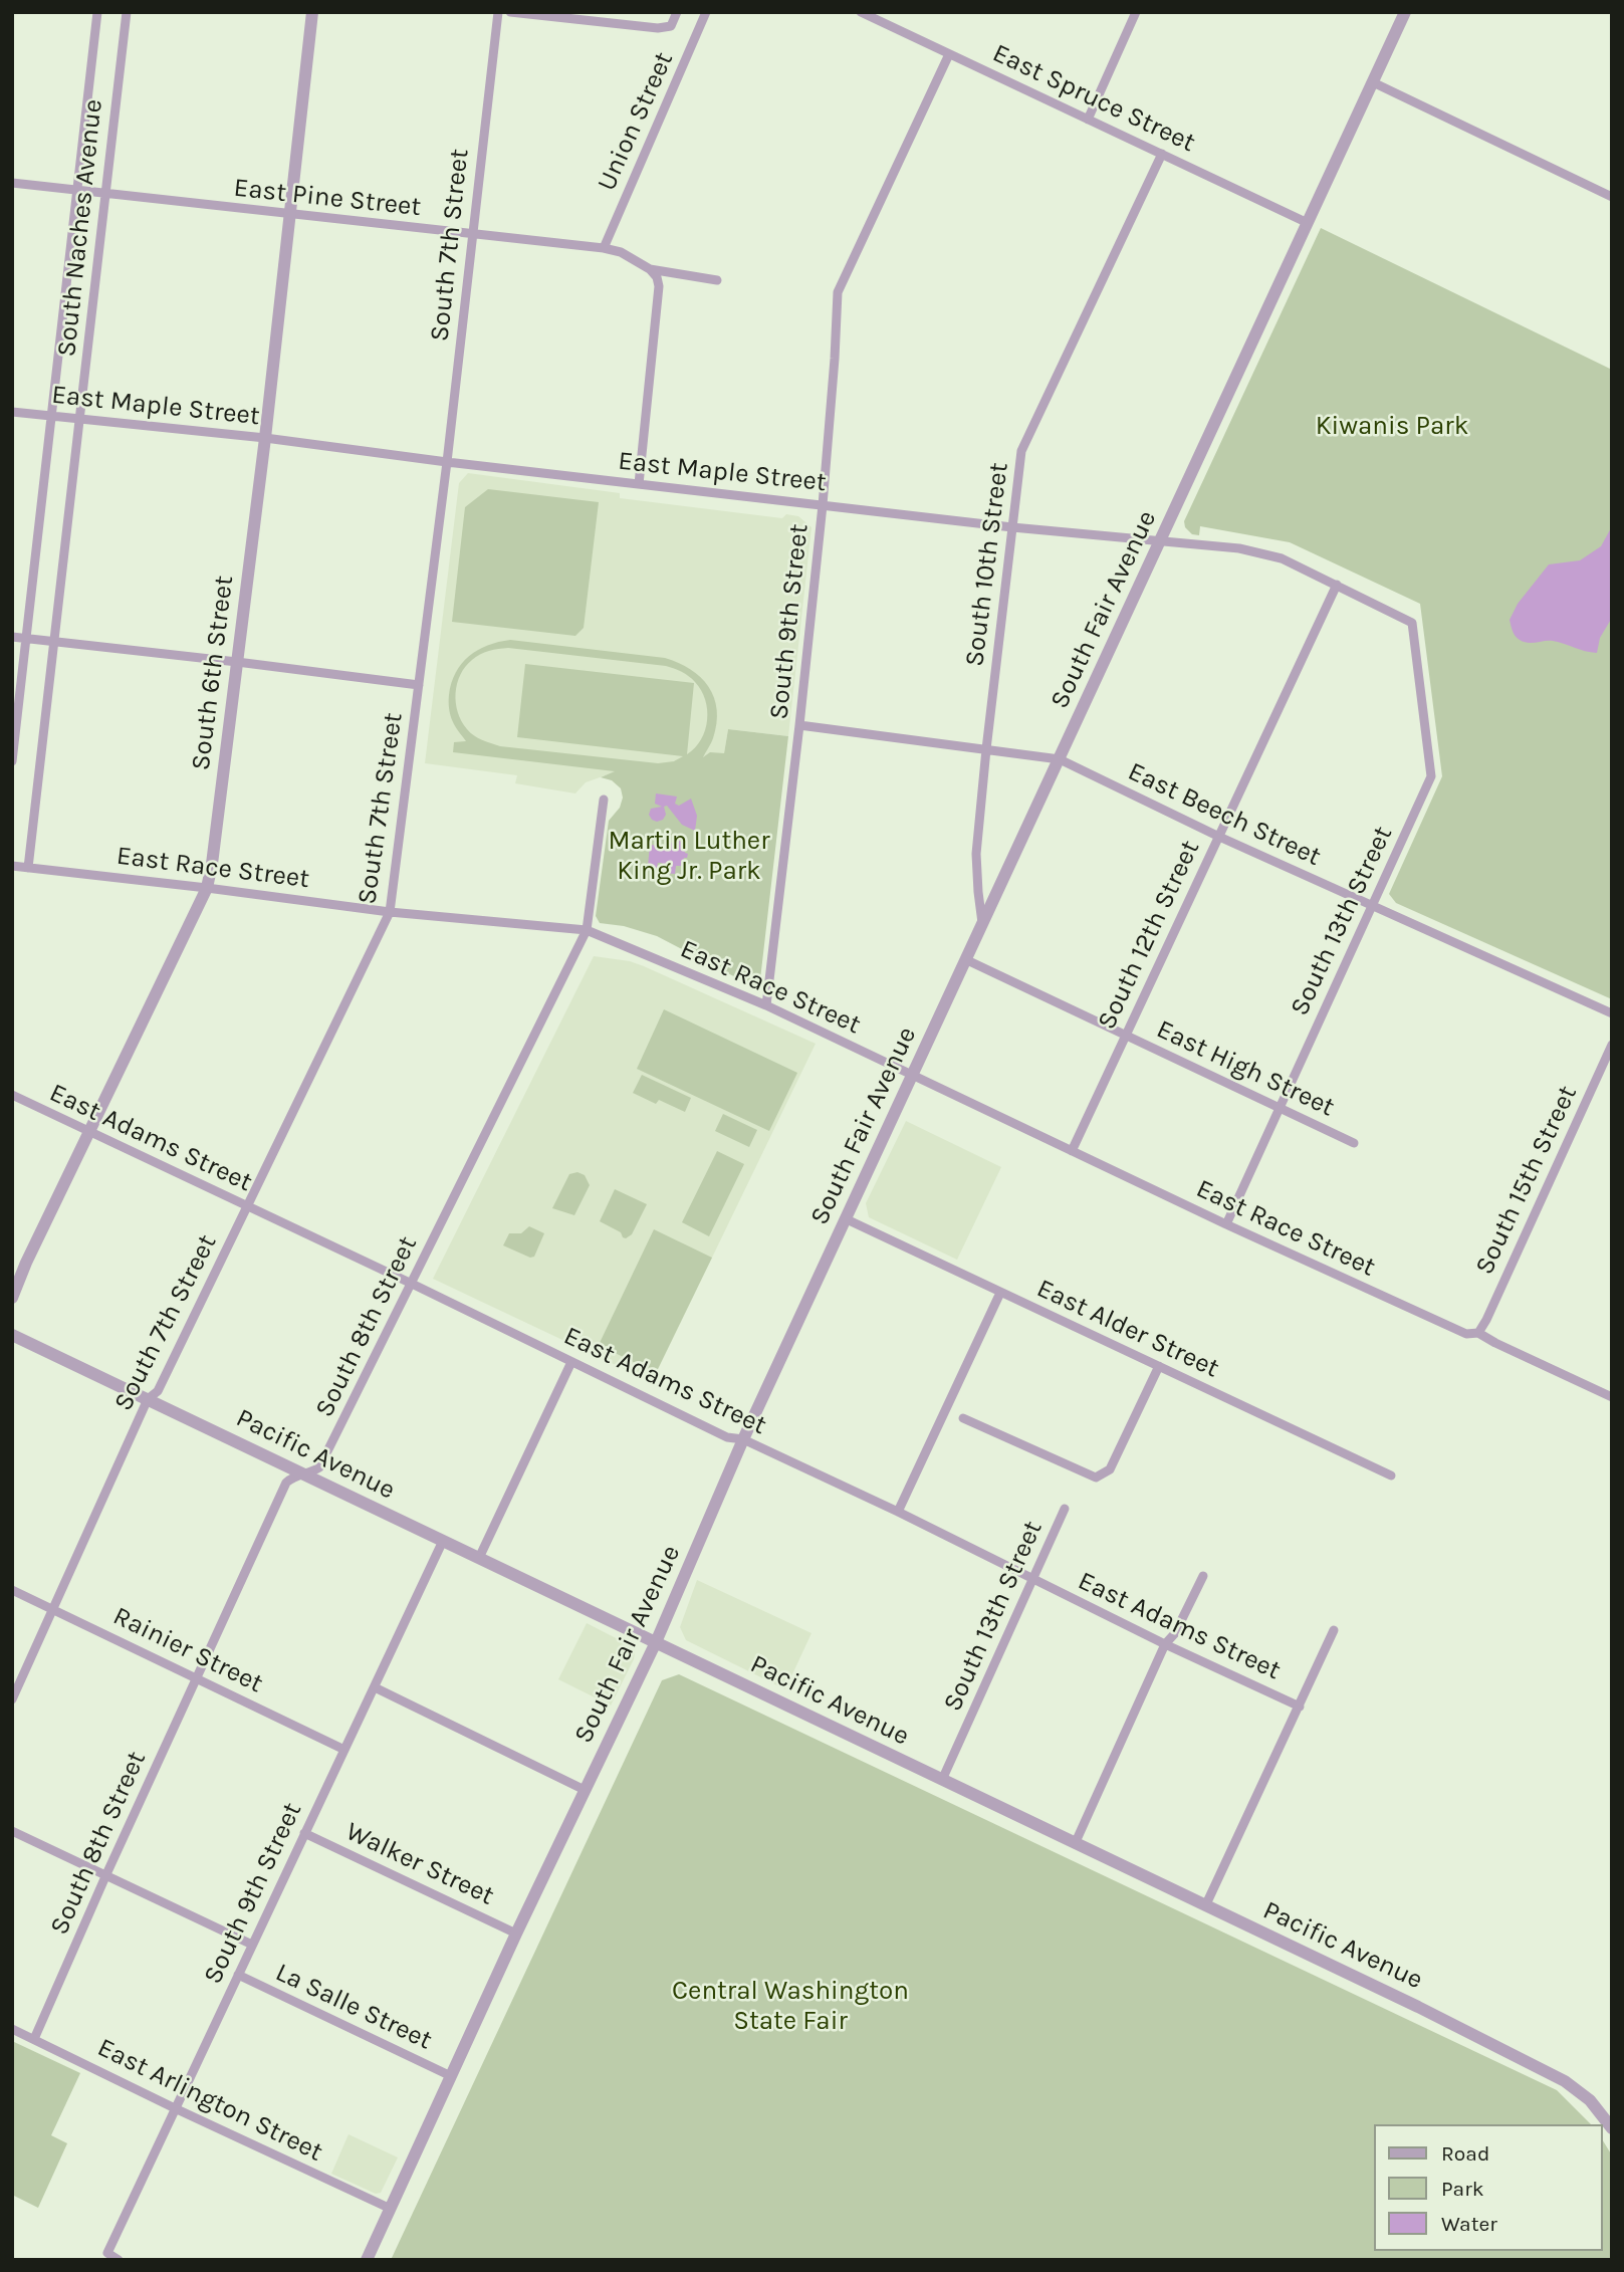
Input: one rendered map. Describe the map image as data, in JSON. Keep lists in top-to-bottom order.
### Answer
{
  "streets": {
    "street": [
      "East Spruce Street",
      "Union Street",
      "East Pine Street",
      "South Naches Avenue",
      "South 7th Street",
      "East Maple Street",
      "South 10th Street",
      "South Fair Avenue",
      "South 9th Street",
      "South 6th Street",
      "East Beech Street",
      "East Race Street",
      "South 13th Street",
      "South 12th Street",
      "East High Street",
      "East Adams Street",
      "South 15th Street",
      "South 8th Street",
      "East Alder Street",
      "Pacific Avenue",
      "Rainier Street",
      "Walker Street",
      "La Salle Street",
      "East Arlington Street"
    ]
  },
  "crossings": [
    ["East Spruce Street", "South 10th Street"],
    ["East Spruce Street", "South Fair Avenue"],
    ["East Spruce Street", "South 9th Street"],
    ["Union Street", "East Pine Street"],
    ["East Pine Street", "South Naches Avenue"],
    ["East Pine Street", "South 7th Street"],
    ["East Pine Street", "South 6th Street"],
    ["South Naches Avenue", "East Maple Street"],
    ["South Naches Avenue", "East Race Street"],
    ["South 7th Street", "East Maple Street"],
    ["South 7th Street", "East Race Street"],
    ["South 7th Street", "East Adams Street"],
    ["South 7th Street", "Pacific Avenue"],
    ["South 7th Street", "Rainier Street"],
    ["East Maple Street", "South 10th Street"],
    ["East Maple Street", "South Fair Avenue"],
    ["East Maple Street", "South 9th Street"],
    ["East Maple Street", "South 6th Street"],
    ["East Maple Street", "South 13th Street"],
    ["East Maple Street", "South 12th Street"],
    ["South 10th Street", "South Fair Avenue"],
    ["South 10th Street", "East Beech Street"],
    ["South Fair Avenue", "East Beech Street"],
    ["South Fair Avenue", "East Race Street"],
    ["South Fair Avenue", "East High Street"],
    ["South Fair Avenue", "East Adams Street"],
    ["South Fair Avenue", "East Alder Street"],
    ["South Fair Avenue", "Pacific Avenue"],
    ["South Fair Avenue", "Walker Street"],
    ["South Fair Avenue", "La Salle Street"],
    ["South Fair Avenue", "East Arlington Street"],
    ["South 9th Street", "East Beech Street"],
    ["South 9th Street", "East Race Street"],
    ["South 9th Street", "Pacific Avenue"],
    ["South 9th Street", "Rainier Street"],
    ["South 9th Street", "Walker Street"],
    ["South 9th Street", "La Salle Street"],
    ["South 9th Street", "East Arlington Street"],
    ["South 6th Street", "East Race Street"],
    ["South 6th Street", "East Adams Street"],
    ["East Beech Street", "South 13th Street"],
    ["East Beech Street", "South 12th Street"],
    ["East Race Street", "South 13th Street"],
    ["East Race Street", "South 12th Street"],
    ["East Race Street", "South 15th Street"],
    ["East Race Street", "South 8th Street"],
    ["South 13th Street", "East High Street"],
    ["South 13th Street", "East Adams Street"],
    ["South 13th Street", "Pacific Avenue"],
    ["South 12th Street", "East High Street"],
    ["East Adams Street", "South 8th Street"],
    ["South 8th Street", "Pacific Avenue"],
    ["South 8th Street", "Rainier Street"],
    ["South 8th Street", "La Salle Street"],
    ["South 8th Street", "East Arlington Street"]
  ],
  "parks": ["Kiwanis Park", "Martin Luther King Jr. Park", "Central Washington State Fair"],
  "legend": ["Road", "Park", "Water"]
}
